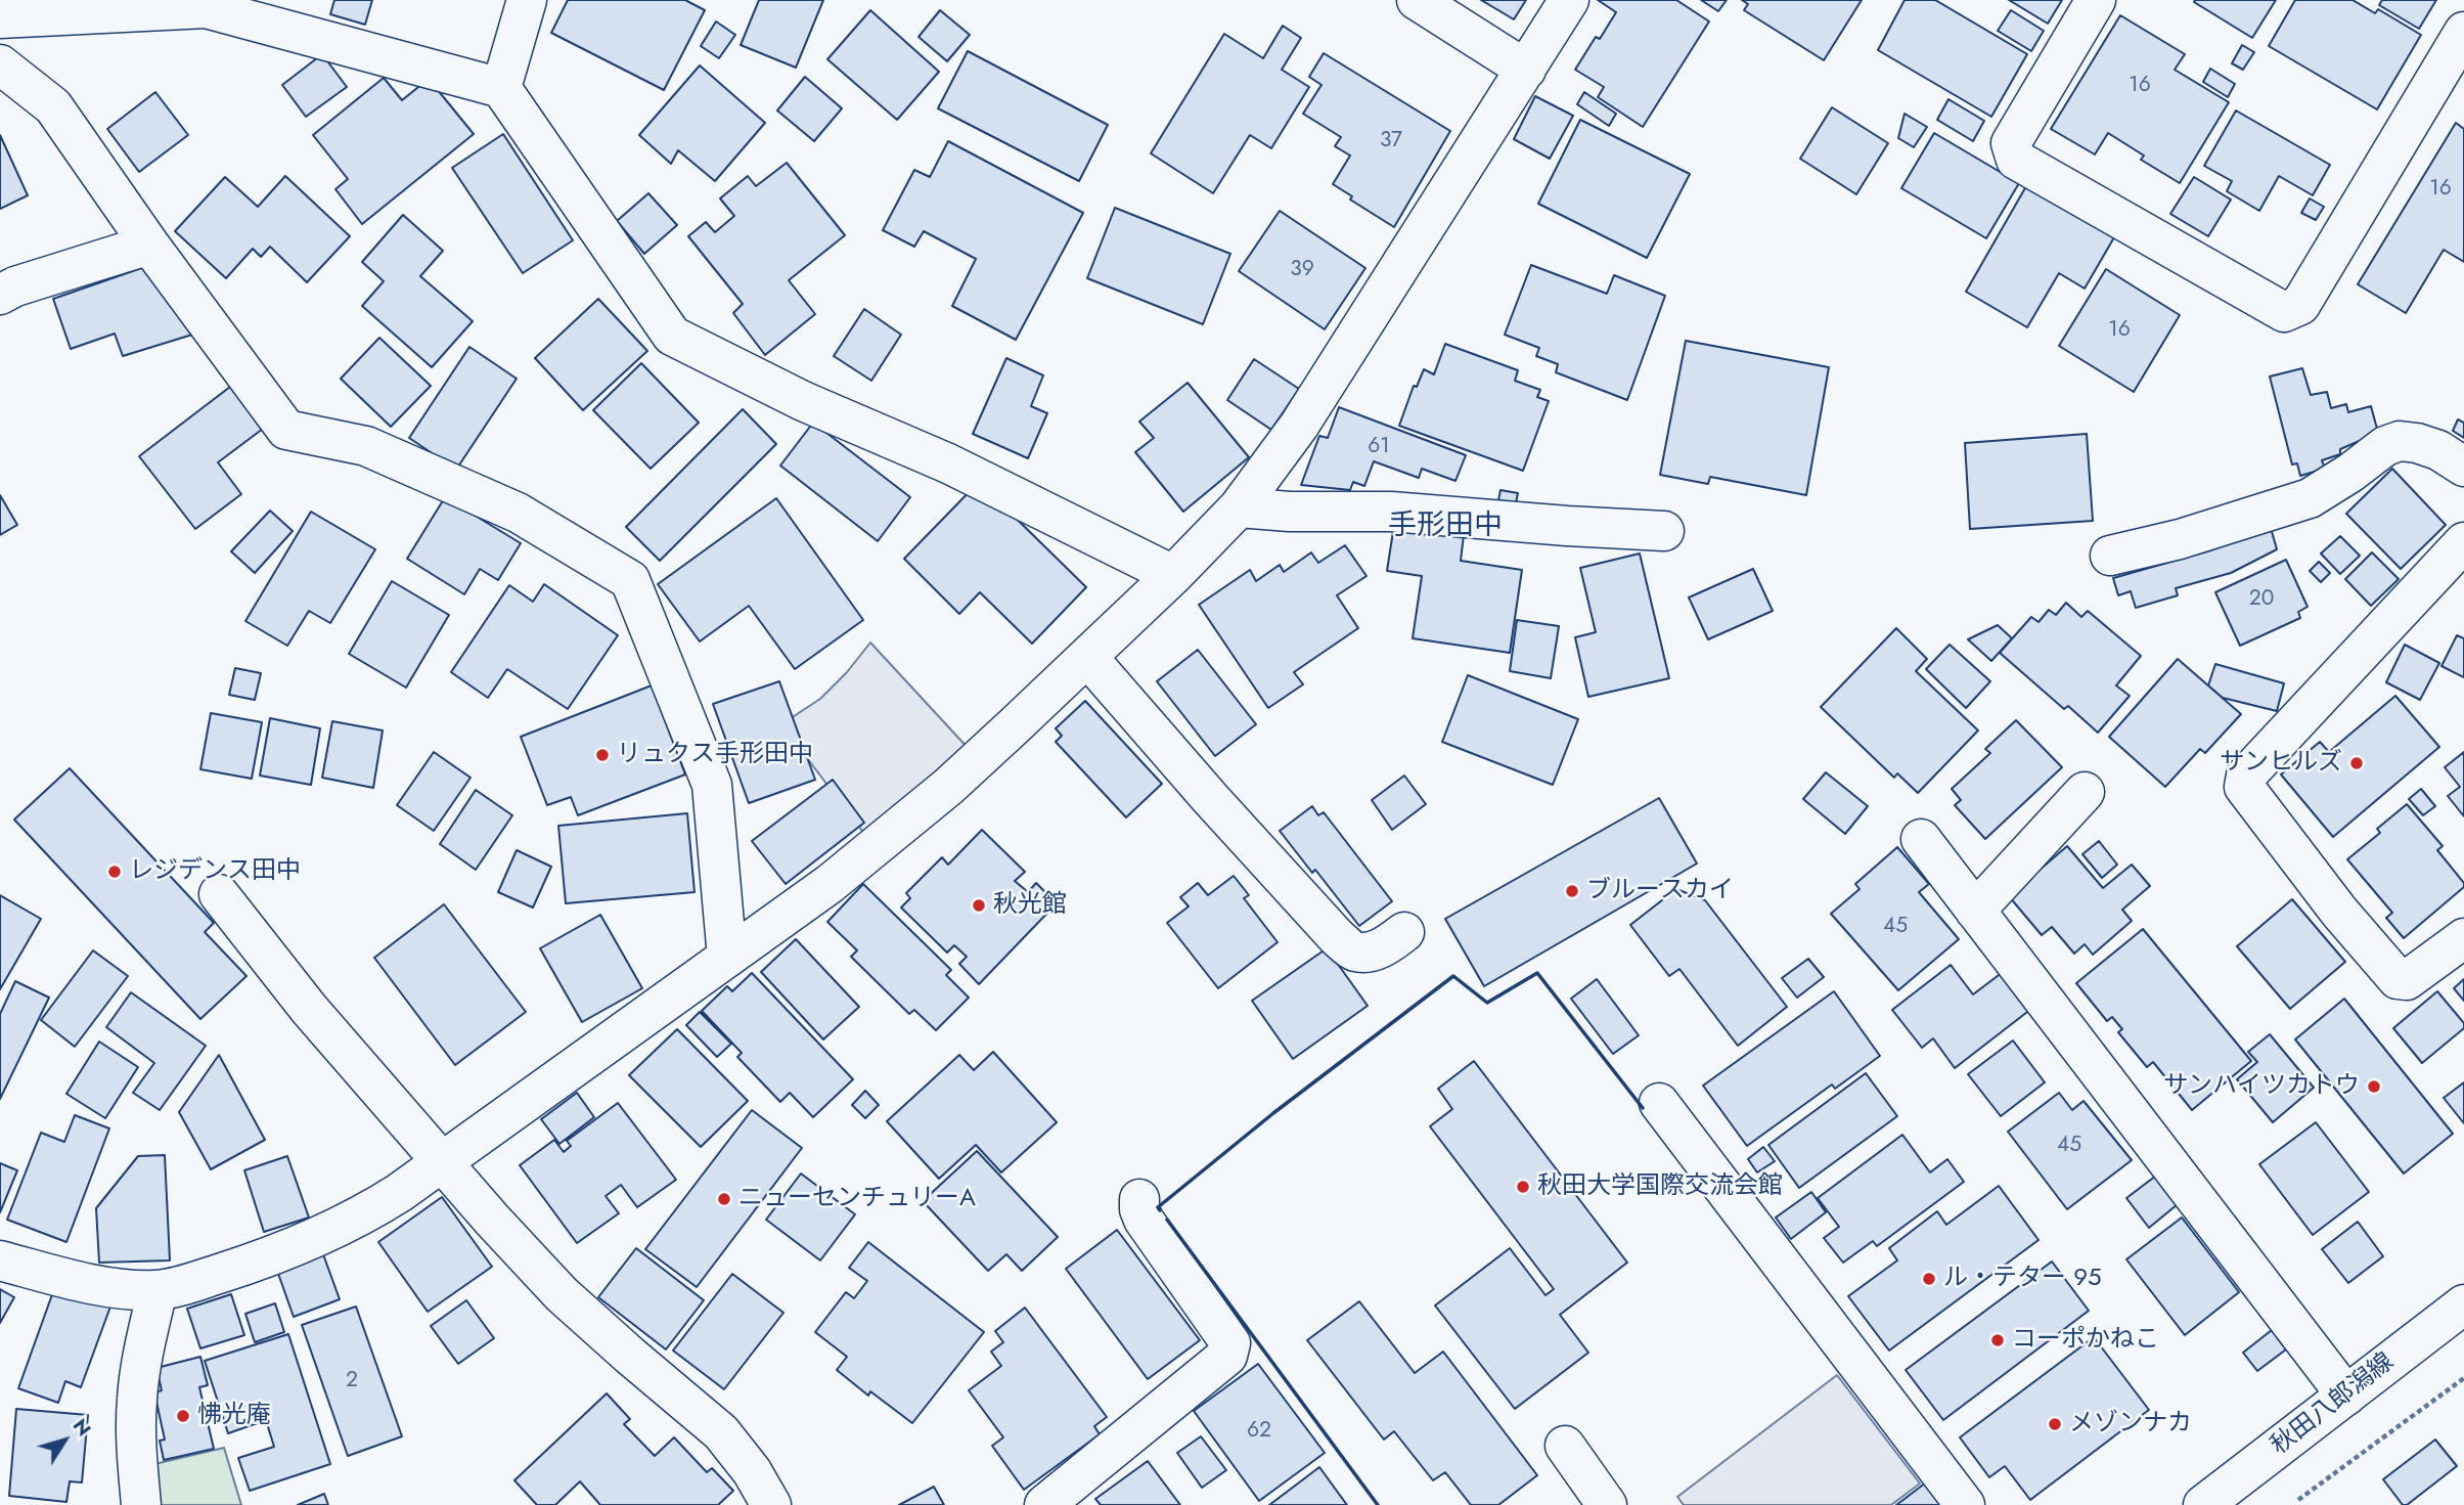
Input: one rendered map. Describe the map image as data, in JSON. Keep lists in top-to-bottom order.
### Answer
{
  "streets": {
    "street": ["秋田八郎潟線"]
  },
  "districts": ["手形田中"],
  "places": [
    "リュクス手形田中",
    "サンヒルズ",
    "レジデンス田中",
    "ブルースカイ",
    "秋光館",
    "サンハイツカトウ",
    "秋田大学国際交流会館",
    "ニューセンチュリーA",
    "ル・テター 95",
    "コーポかねこ",
    "怫光庵",
    "メゾンナカ"
  ],
  "house_numbers": [
    "16",
    "37",
    "16",
    "39",
    "16",
    "61",
    "20",
    "45",
    "45",
    "2",
    "62"
  ],
  "north": "top right"
}
